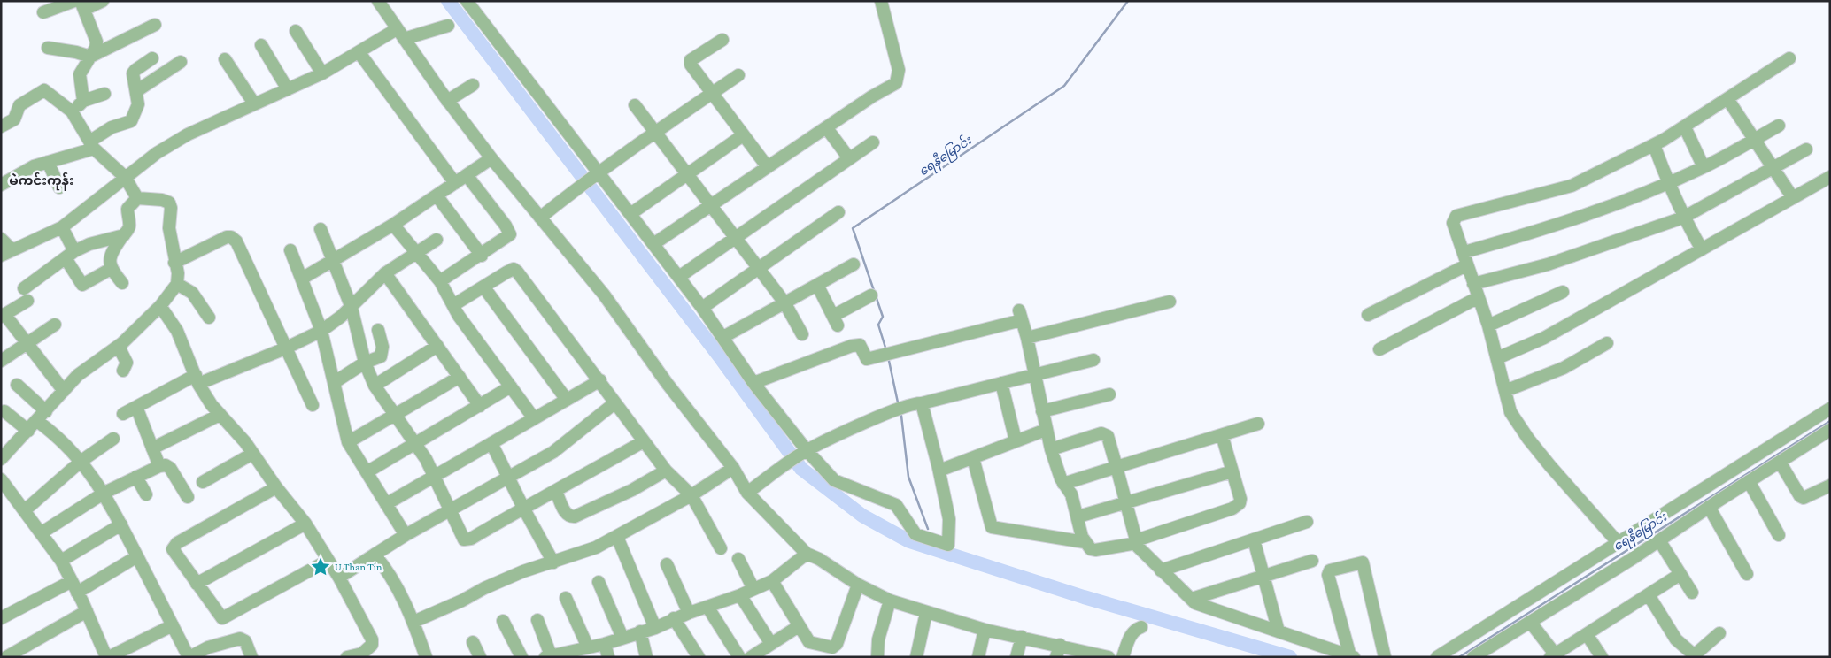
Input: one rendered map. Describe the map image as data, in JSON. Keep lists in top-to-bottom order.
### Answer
{
  "districts": ["မဲကင်းကုန်း"],
  "water": ["ရေနီမြောင်း"],
  "places": {
    "place": ["U Than Tin"]
  }
}
